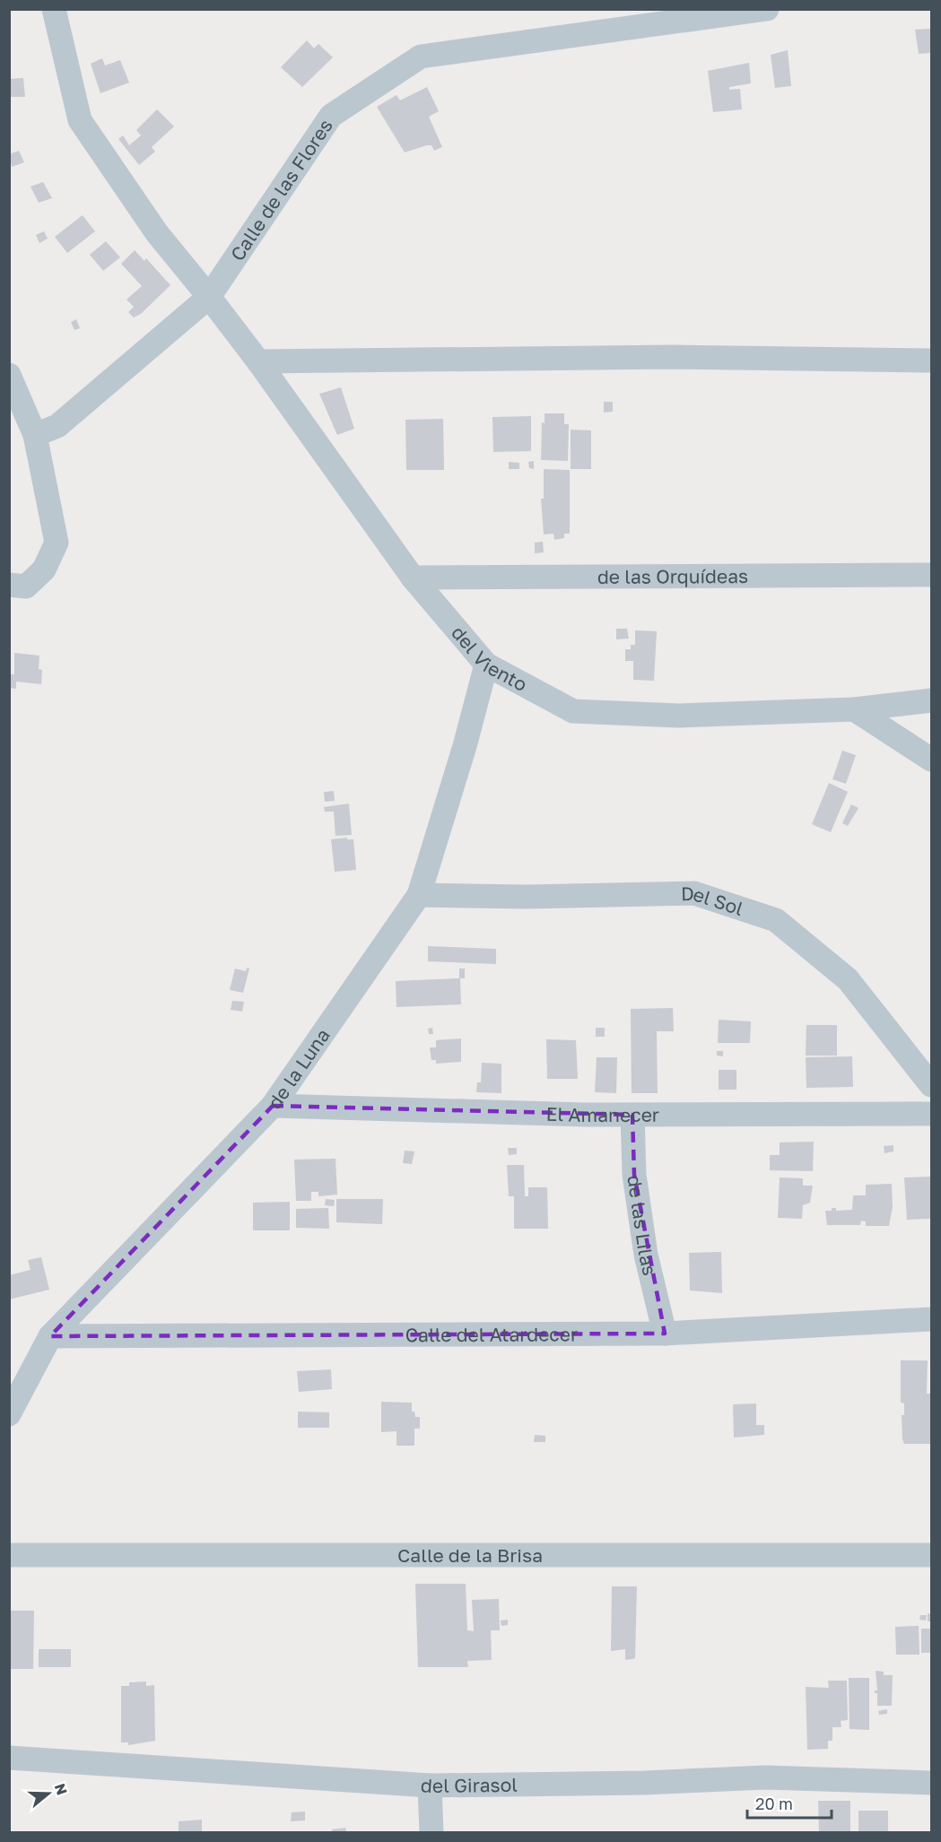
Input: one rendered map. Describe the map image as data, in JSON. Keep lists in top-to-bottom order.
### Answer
{
  "streets": {
    "street": [
      "Calle de las Flores",
      "de las Orquídeas",
      "del Viento",
      "Del Sol",
      "de la Luna",
      "El Amanecer",
      "de las Lilas",
      "Calle del Atardecer",
      "Calle de la Brisa",
      "del Girasol"
    ]
  },
  "crossings": [
    ["Calle de las Flores", "del Viento"],
    ["de las Orquídeas", "del Viento"],
    ["del Viento", "de la Luna"],
    ["Del Sol", "de la Luna"],
    ["de la Luna", "El Amanecer"],
    ["de la Luna", "Calle del Atardecer"],
    ["El Amanecer", "de las Lilas"],
    ["de las Lilas", "Calle del Atardecer"]
  ],
  "scale_bar": "20 m",
  "north": "right"
}
